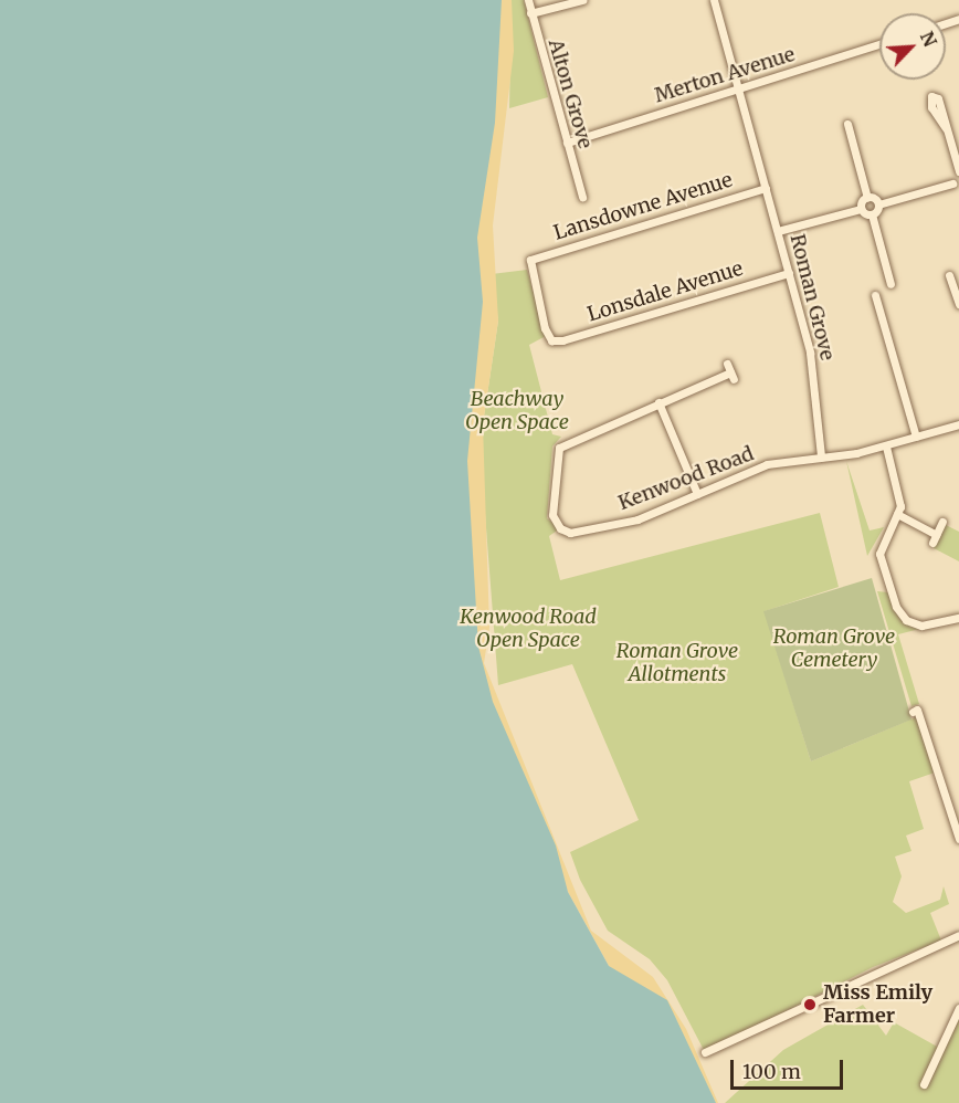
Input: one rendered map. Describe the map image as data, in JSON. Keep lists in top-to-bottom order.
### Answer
{
  "streets": {
    "street": [
      "Merton Avenue",
      "Alton Grove",
      "Lansdowne Avenue",
      "Lonsdale Avenue",
      "Roman Grove",
      "Kenwood Road"
    ]
  },
  "crossings": [
    ["Merton Avenue", "Alton Grove"],
    ["Merton Avenue", "Roman Grove"],
    ["Lansdowne Avenue", "Lonsdale Avenue"],
    ["Lansdowne Avenue", "Roman Grove"],
    ["Lonsdale Avenue", "Roman Grove"],
    ["Roman Grove", "Kenwood Road"]
  ],
  "parks": [
    "Beachway Open Space",
    "Kenwood Road Open Space",
    "Roman Grove Cemetery",
    "Roman Grove Allotments"
  ],
  "places": ["Miss Emily Farmer"],
  "scale_bar": "100 m",
  "north": "top right"
}
